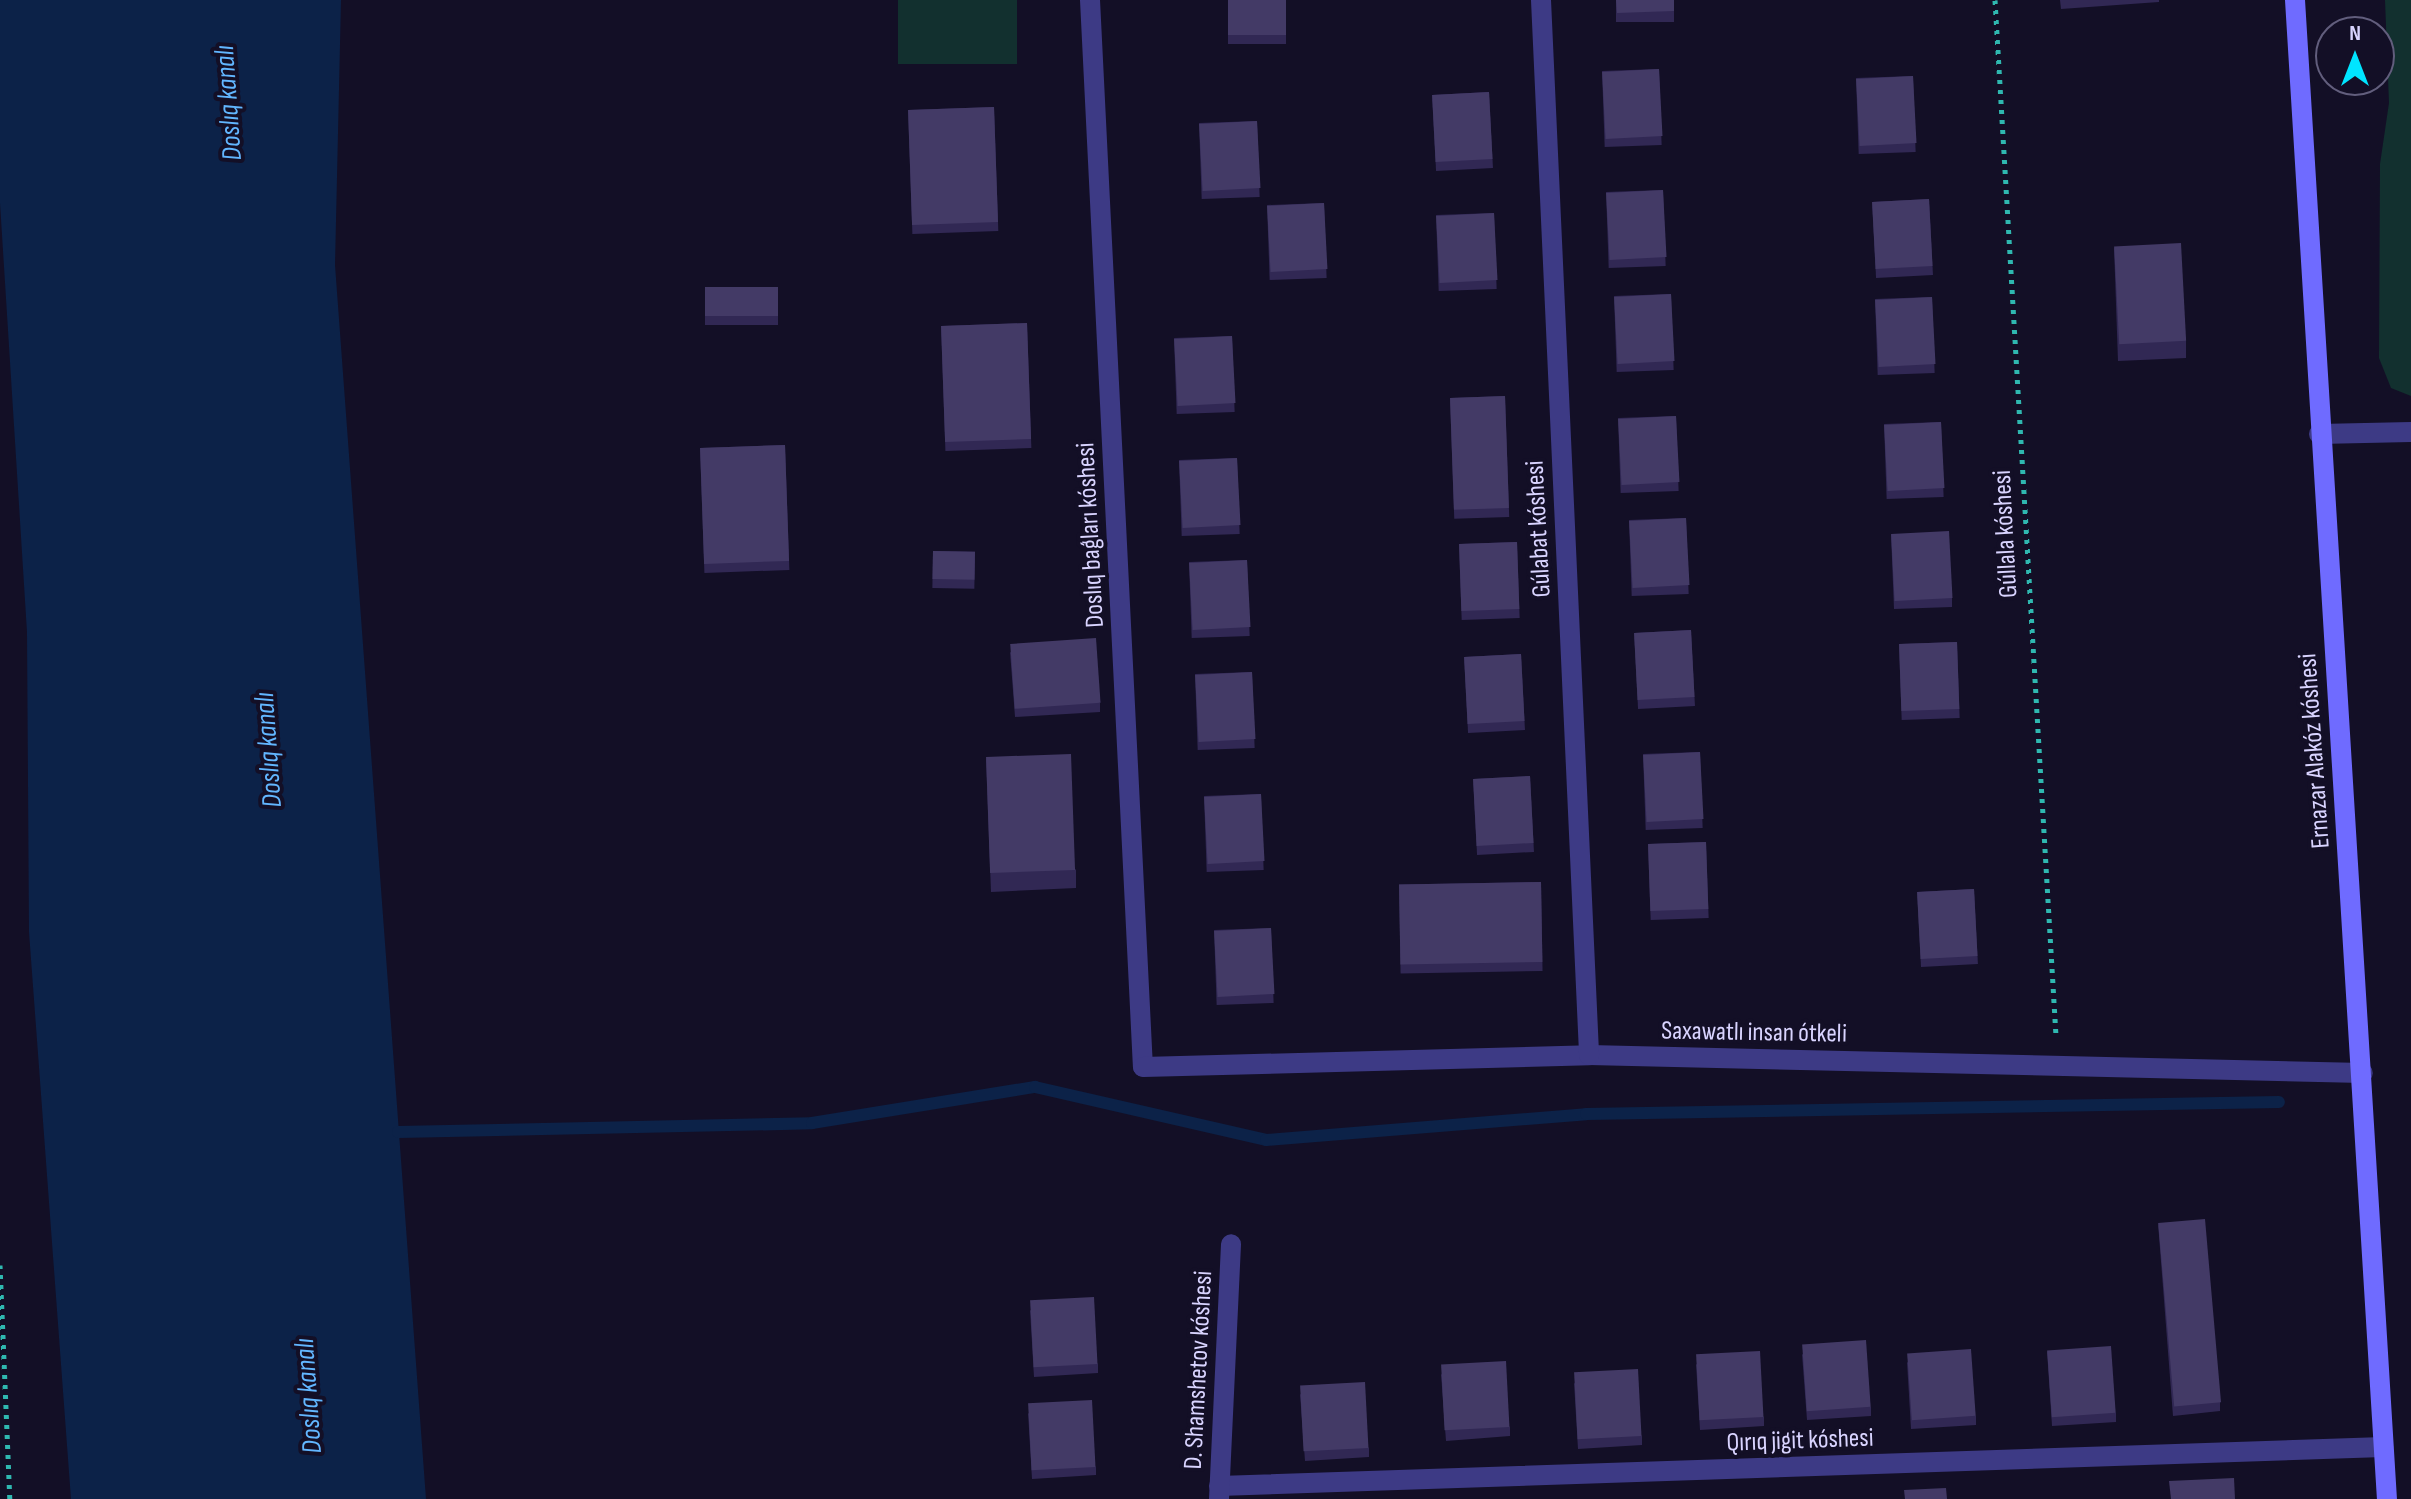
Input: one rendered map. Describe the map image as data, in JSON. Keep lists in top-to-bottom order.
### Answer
{
  "streets": {
    "main road": ["Ernazar Alakóz kóshesi"],
    "street": [
      "Gúlabat kóshesi",
      "Doslıq baǵları kóshesi",
      "Saxawatlı insan ótkeli",
      "D. Shamshetov kóshesi",
      "Qırıq jigit kóshesi"
    ],
    "path": ["Gúllala kóshesi"]
  },
  "crossings": [
    ["Gúlabat kóshesi", "Saxawatlı insan ótkeli"],
    ["Gúllala kóshesi", "Saxawatlı insan ótkeli"],
    ["Doslıq baǵları kóshesi", "Saxawatlı insan ótkeli"],
    ["Ernazar Alakóz kóshesi", "Saxawatlı insan ótkeli"],
    ["Ernazar Alakóz kóshesi", "Qırıq jigit kóshesi"],
    ["D. Shamshetov kóshesi", "Qırıq jigit kóshesi"]
  ],
  "water": ["Doslıq kanalı"],
  "north": "top"
}
